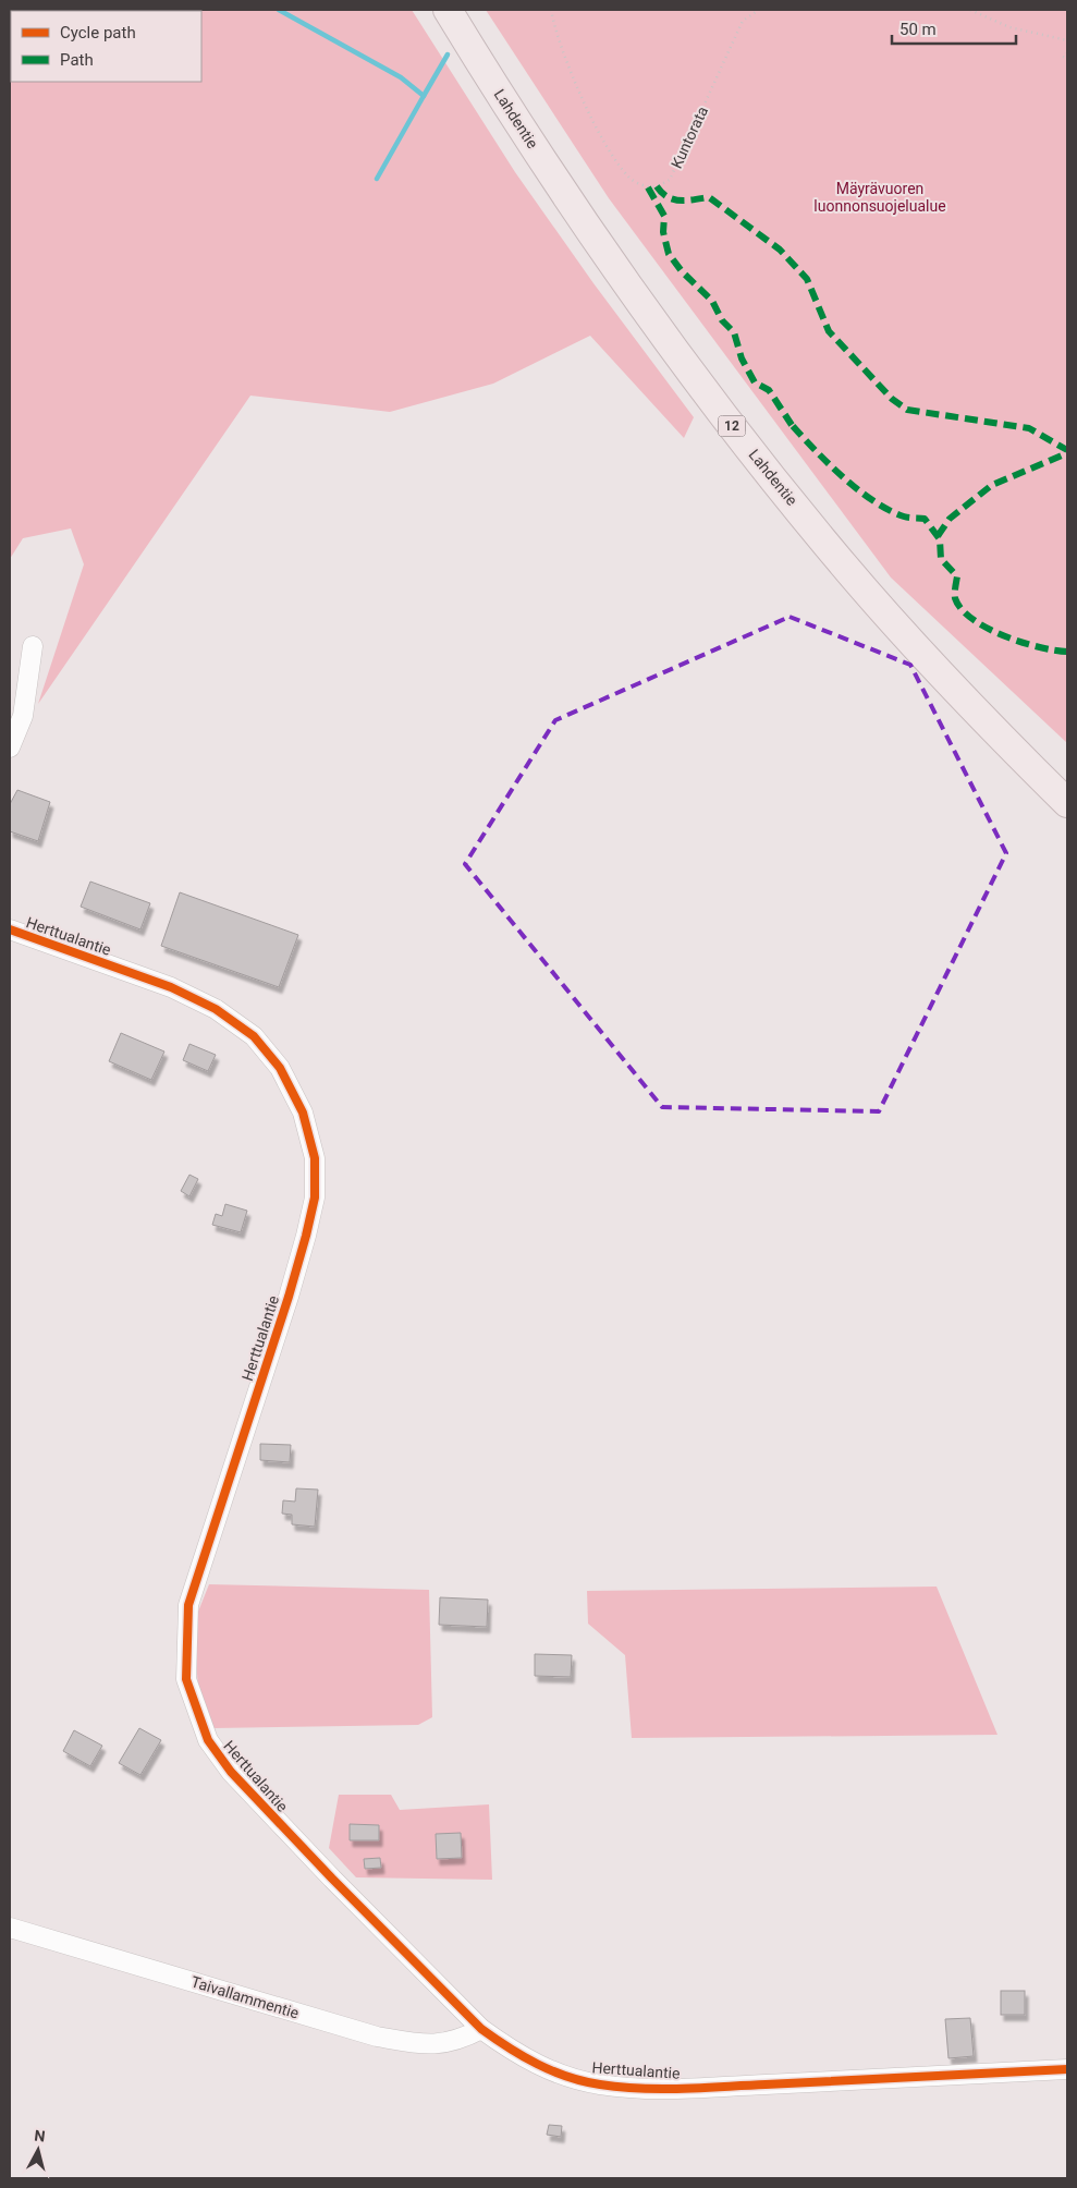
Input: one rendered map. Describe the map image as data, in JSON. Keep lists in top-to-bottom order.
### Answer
{
  "streets": {
    "highway": ["Lahdentie", "12"],
    "street": ["Herttualantie", "Taivallammentie"],
    "path": ["Kuntorata"]
  },
  "crossings": [
    ["Herttualantie", "Taivallammentie"]
  ],
  "parks": ["Mäyrävuoren luonnonsuojelualue"],
  "legend": ["Cycle path", "Path"],
  "scale_bar": "50 m",
  "north": "top"
}
